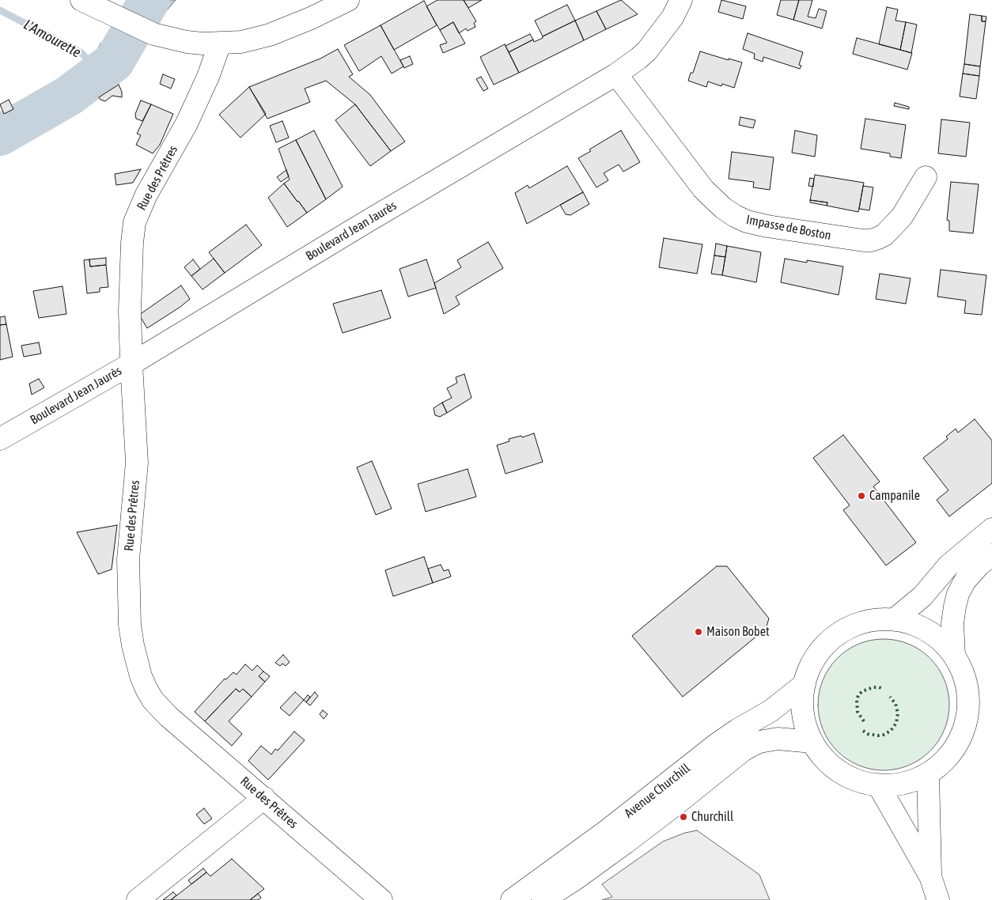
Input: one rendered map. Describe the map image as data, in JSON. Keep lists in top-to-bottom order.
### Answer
{
  "streets": {
    "street": [
      "Rue des Prêtres",
      "Impasse de Boston",
      "Boulevard Jean Jaurès",
      "Avenue Churchill"
    ]
  },
  "crossings": [
    ["Rue des Prêtres", "Boulevard Jean Jaurès"],
    ["Impasse de Boston", "Boulevard Jean Jaurès"]
  ],
  "water": ["L'Amourette"],
  "places": ["Campanile", "Maison Bobet", "Churchill"]
}
